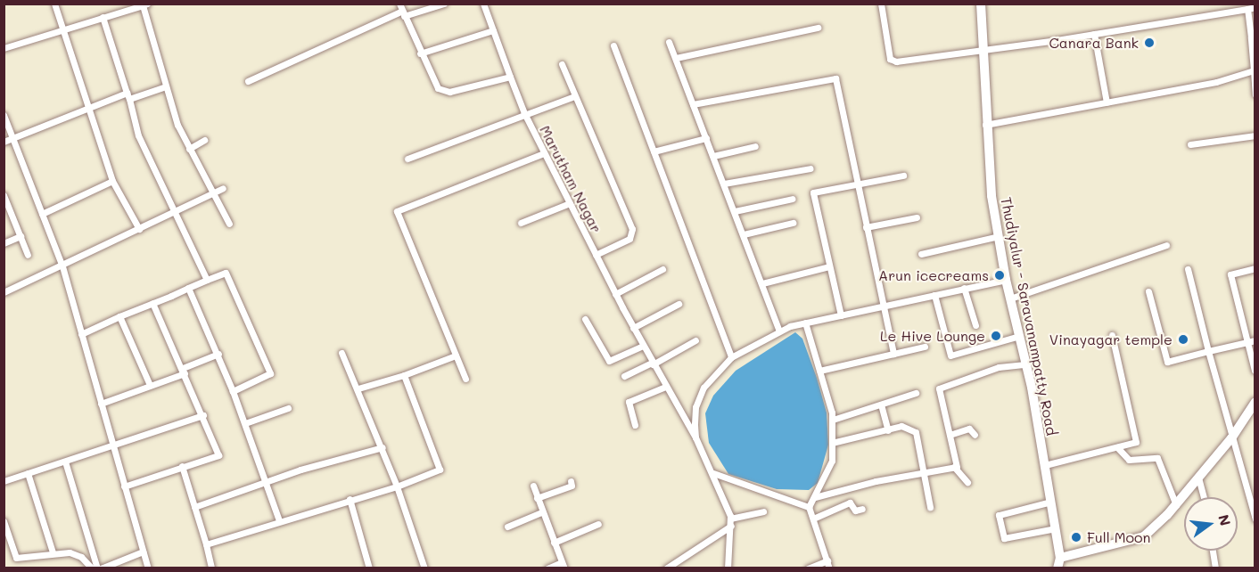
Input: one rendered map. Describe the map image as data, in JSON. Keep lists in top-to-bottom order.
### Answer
{
  "streets": {
    "main road": ["Thudiyalur - Saravanampatty Road"],
    "street": ["Marutham Nagar"]
  },
  "places": [
    "Canara Bank",
    "Arun icecreams",
    "Le Hive Lounge",
    "Vinayagar temple",
    "Full Moon"
  ],
  "north": "right"
}
